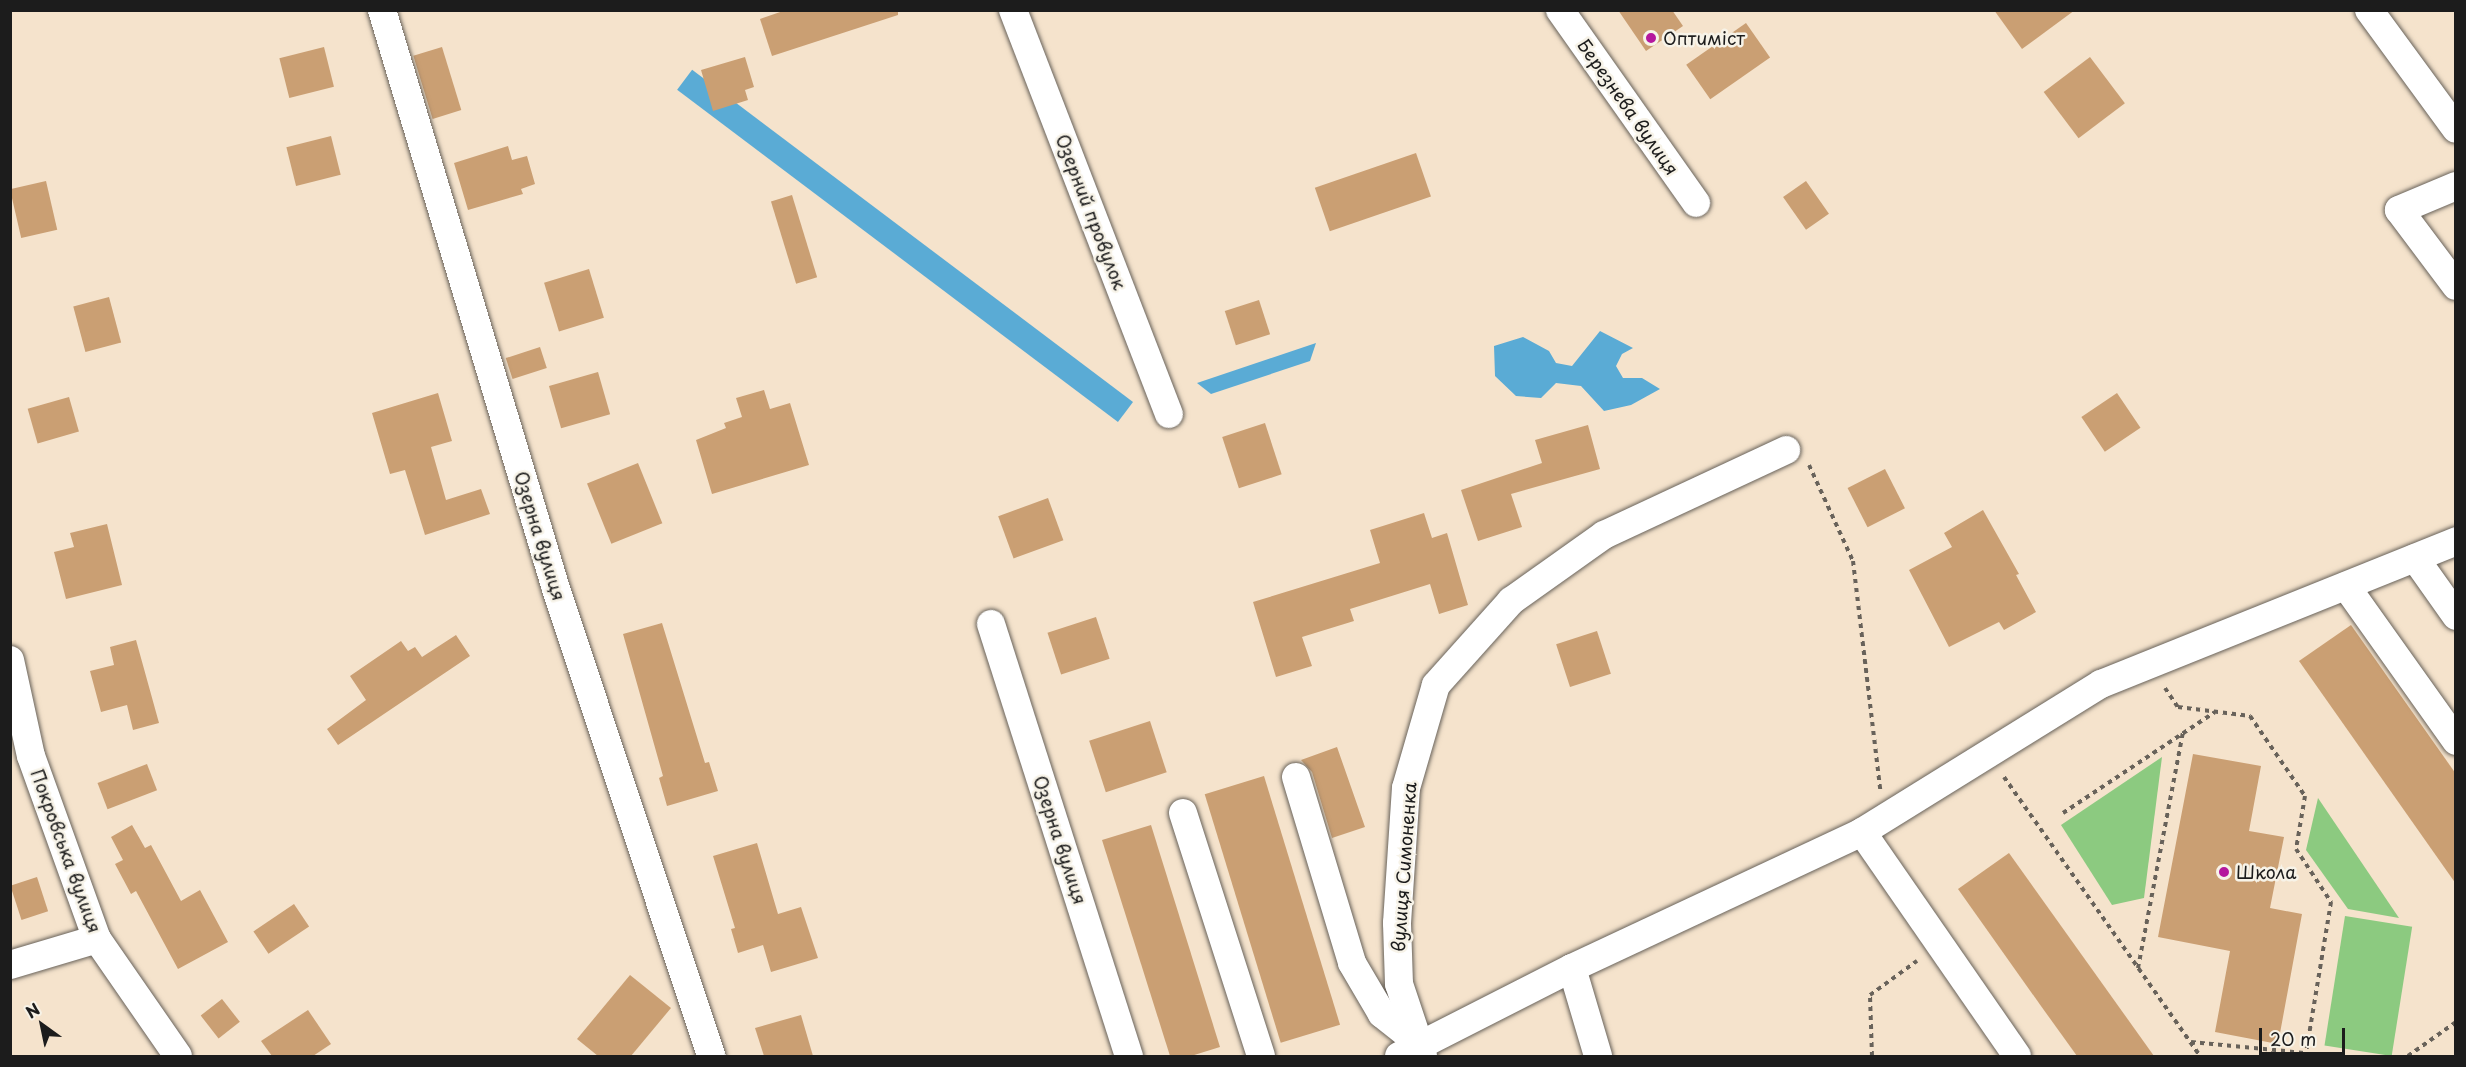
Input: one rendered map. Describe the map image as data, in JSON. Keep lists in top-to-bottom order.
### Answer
{
  "streets": {
    "street": [
      "Березнева вулиця",
      "Озерний провулок",
      "Озерна вулиця",
      "Покровська вулиця",
      "вулиця Симоненка"
    ]
  },
  "places": ["Оптиміст", "Школа"],
  "scale_bar": "20 m",
  "north": "top left"
}
